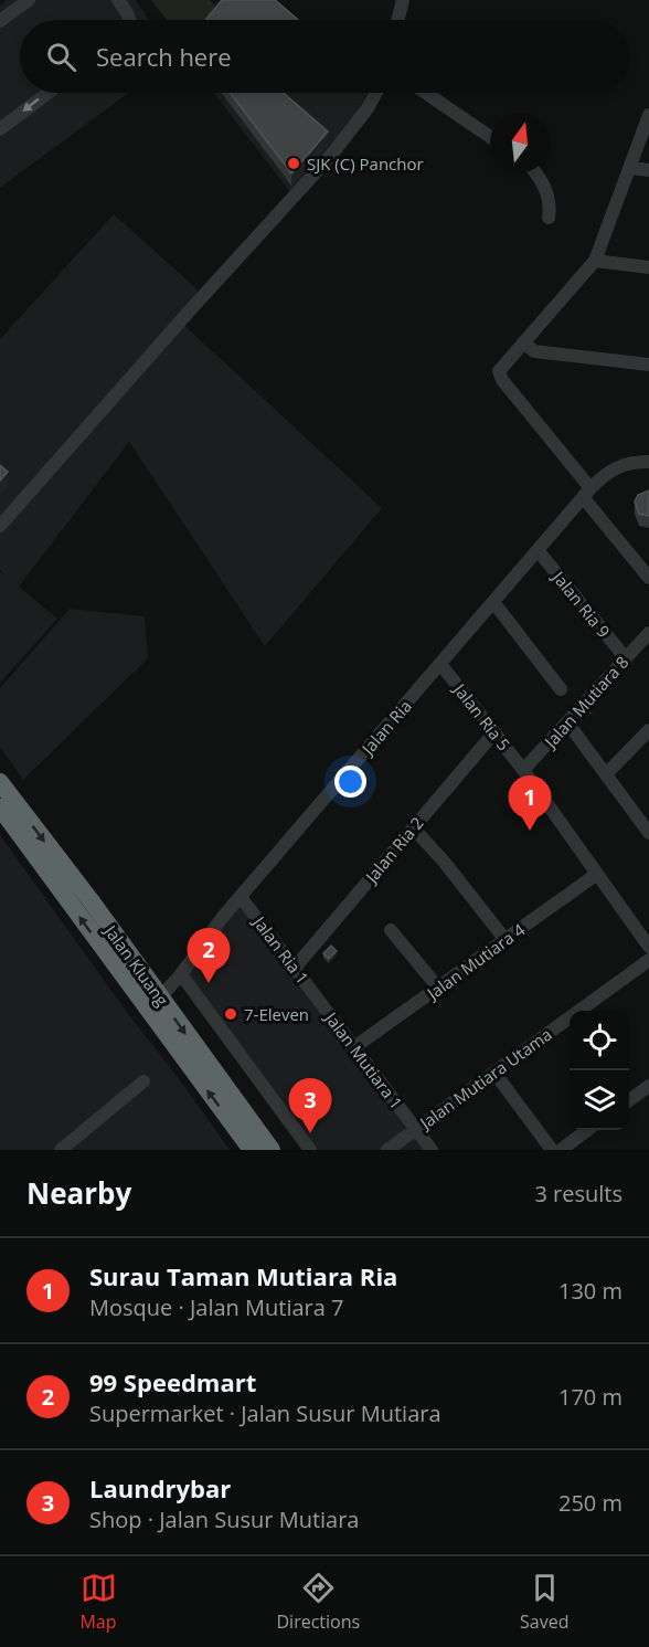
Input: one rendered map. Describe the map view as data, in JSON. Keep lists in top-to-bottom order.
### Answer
{
  "streets": {
    "highway": ["Jalan Kluang"],
    "street": [
      "Jalan Ria 9",
      "Jalan Mutiara 8",
      "Jalan Ria 5",
      "Jalan Ria",
      "Jalan Ria 2",
      "Jalan Ria 1",
      "Jalan Mutiara 4",
      "Jalan Mutiara 1",
      "Jalan Mutiara Utama"
    ]
  },
  "crossings": [
    ["Jalan Ria 9", "Jalan Mutiara 8"],
    ["Jalan Ria 9", "Jalan Ria"],
    ["Jalan Mutiara 8", "Jalan Ria 5"],
    ["Jalan Ria 5", "Jalan Ria"],
    ["Jalan Ria 5", "Jalan Ria 2"],
    ["Jalan Ria 5", "Jalan Mutiara 4"],
    ["Jalan Ria", "Jalan Ria 1"],
    ["Jalan Ria", "Jalan Kluang"],
    ["Jalan Ria 2", "Jalan Ria 1"],
    ["Jalan Ria 1", "Jalan Mutiara 1"],
    ["Jalan Mutiara 4", "Jalan Mutiara 1"],
    ["Jalan Mutiara 1", "Jalan Mutiara Utama"]
  ],
  "places": ["SJK (C) Panchor", "7-Eleven"],
  "north": "top",
  "page": {
    "search": "Search here",
    "pins": ["1", "2", "3"],
    "heading": ["Nearby", "3 results"],
    "list": [
      {
        "mark": "1",
        "name": "Surau Taman Mutiara Ria",
        "note": "Mosque · Jalan Mutiara 7",
        "value": "130 m"
      },
      {
        "mark": "2",
        "name": "99 Speedmart",
        "note": "Supermarket · Jalan Susur Mutiara",
        "value": "170 m"
      },
      {
        "mark": "3",
        "name": "Laundrybar",
        "note": "Shop · Jalan Susur Mutiara",
        "value": "250 m"
      }
    ],
    "nav": ["Map", "Directions", "Saved"]
  }
}
